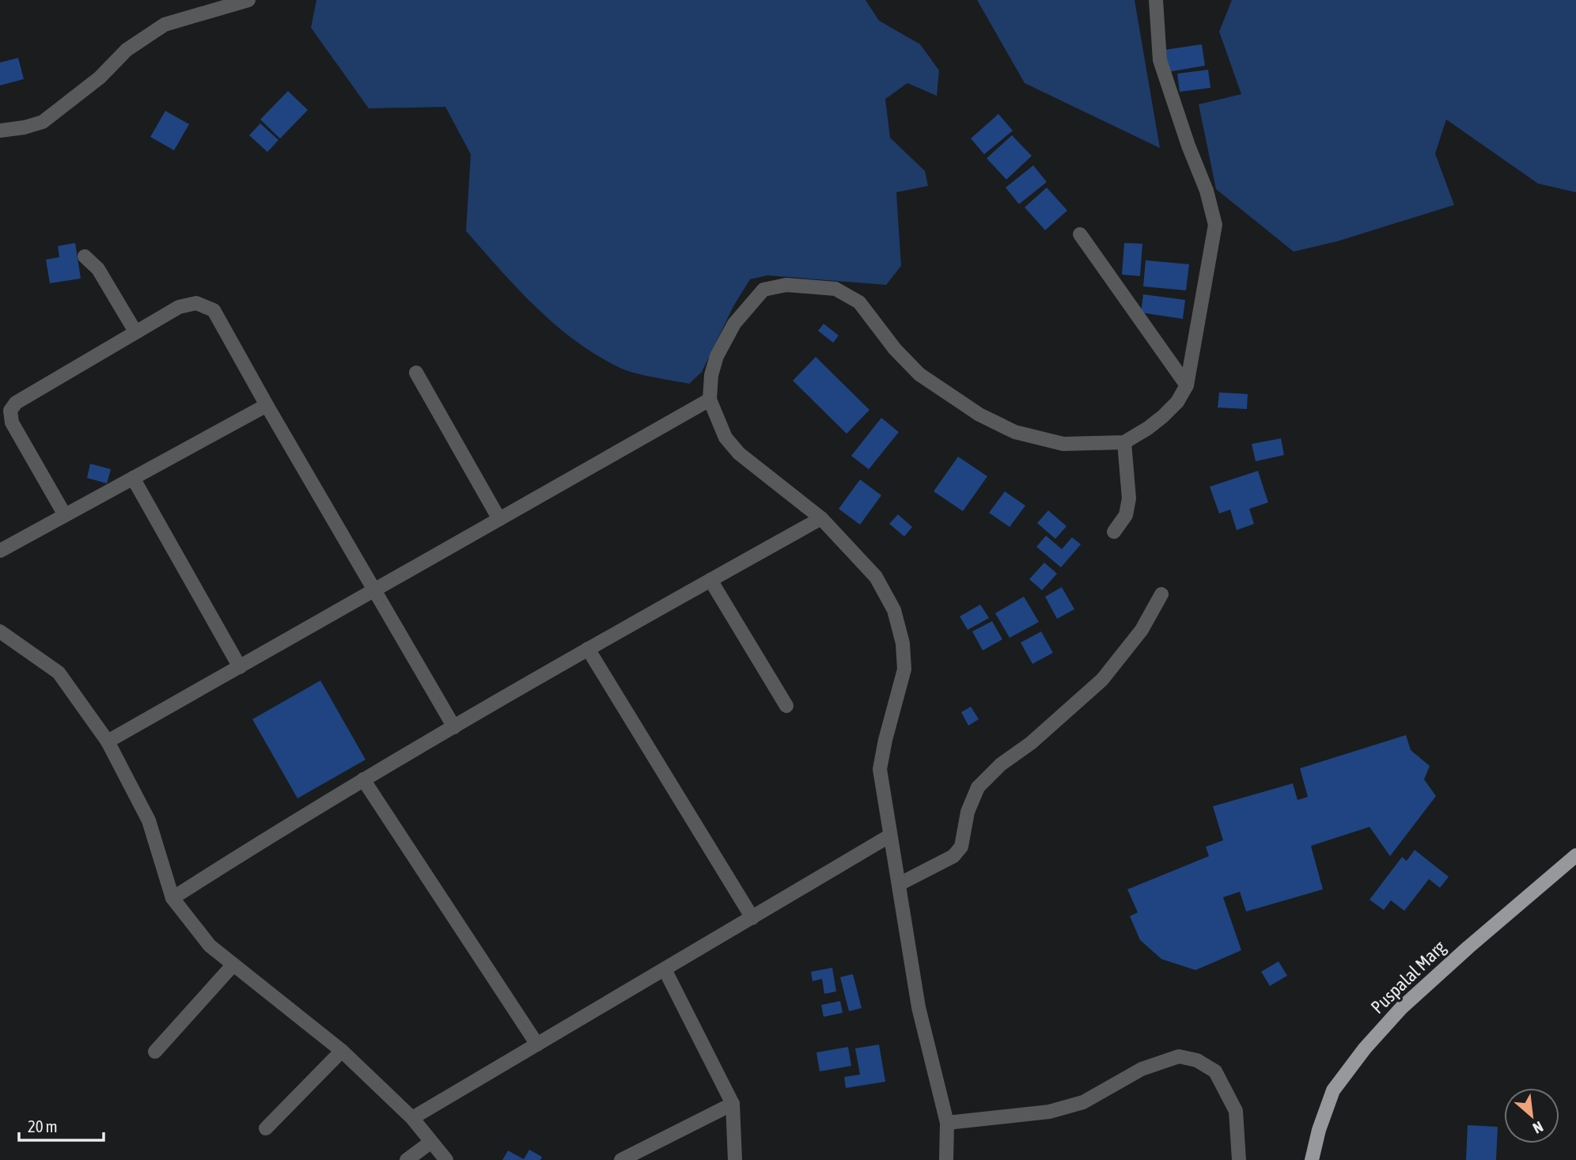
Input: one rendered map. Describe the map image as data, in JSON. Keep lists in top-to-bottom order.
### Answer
{
  "streets": {
    "main road": ["Puspalal Marg"]
  },
  "scale_bar": "20 m",
  "north": "bottom right"
}
